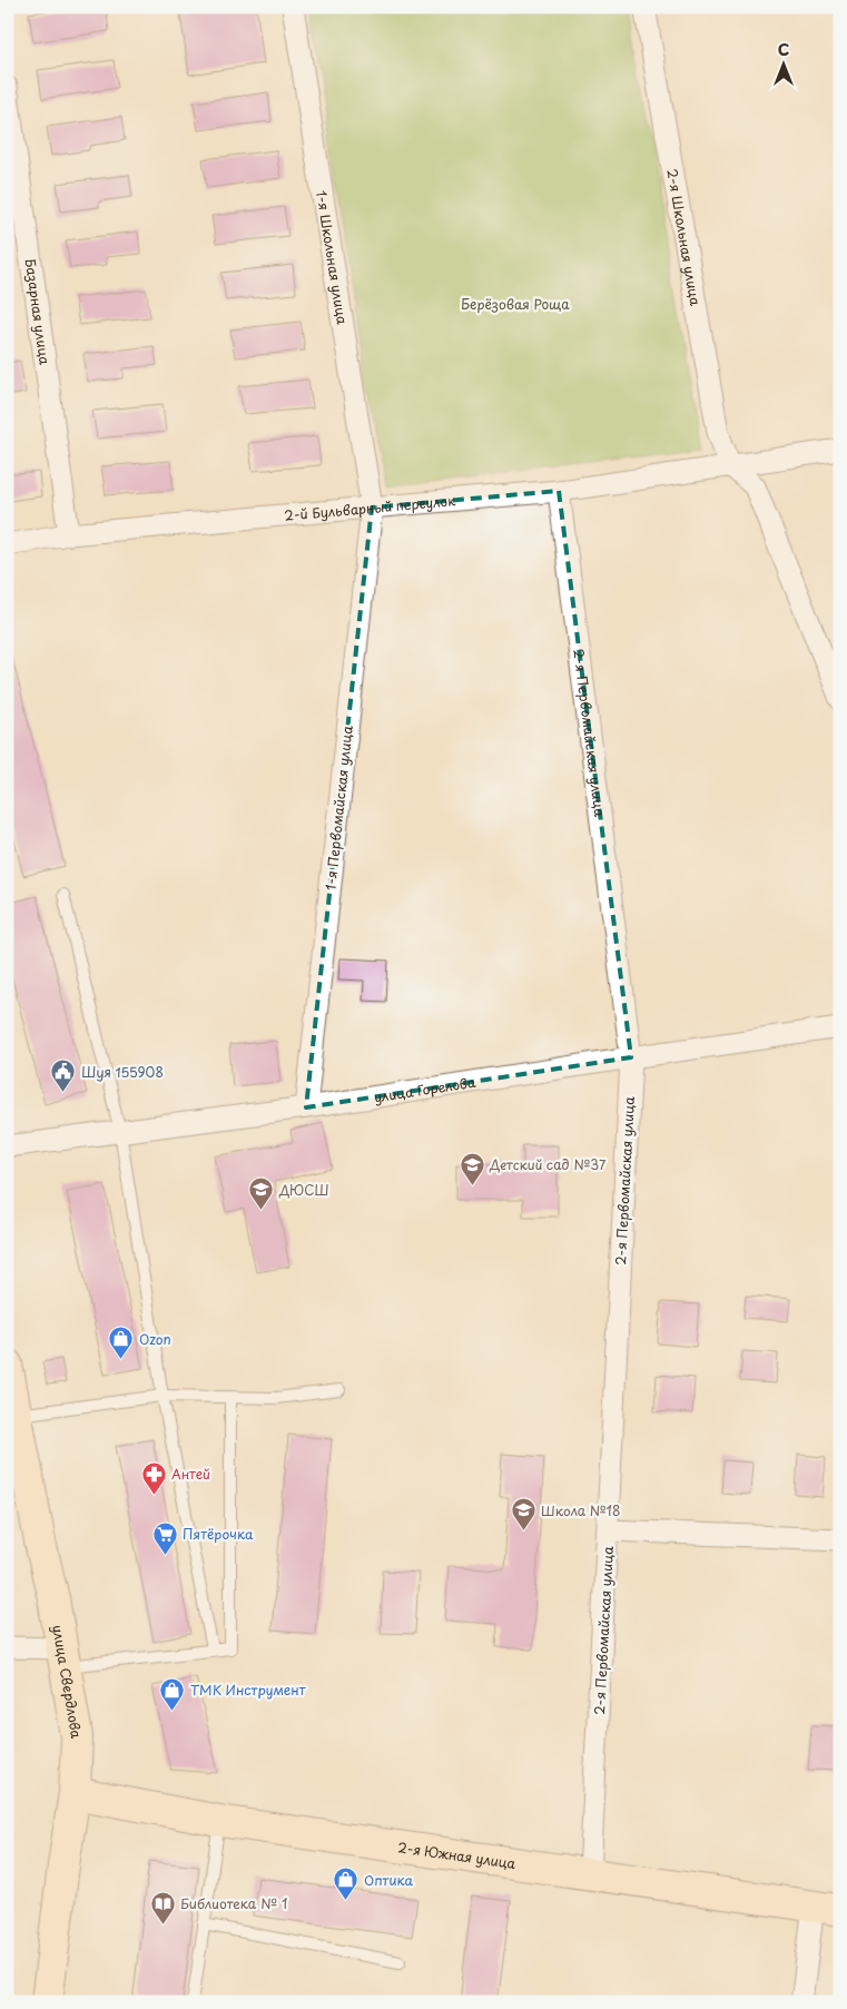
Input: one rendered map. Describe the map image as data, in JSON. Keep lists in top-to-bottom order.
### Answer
{
  "streets": {
    "street": [
      "2-я Школьная улица",
      "1-я Школьная улица",
      "Базарная улица",
      "2-й Бульварный переулок",
      "2-я Первомайская улица",
      "1-я Первомайская улица",
      "улица Горелова",
      "улица Свердлова",
      "2-я Южная улица"
    ]
  },
  "crossings": [
    ["2-я Школьная улица", "2-й Бульварный переулок"],
    ["1-я Школьная улица", "2-й Бульварный переулок"],
    ["1-я Школьная улица", "1-я Первомайская улица"],
    ["Базарная улица", "2-й Бульварный переулок"],
    ["2-й Бульварный переулок", "2-я Первомайская улица"],
    ["2-й Бульварный переулок", "1-я Первомайская улица"],
    ["2-я Первомайская улица", "улица Горелова"],
    ["2-я Первомайская улица", "2-я Южная улица"],
    ["1-я Первомайская улица", "улица Горелова"],
    ["улица Свердлова", "2-я Южная улица"]
  ],
  "parks": ["Берёзовая Роща"],
  "places": {
    "public building": ["Шуя 155908"],
    "school or university": ["Детский сад №37", "ДЮСШ", "Школа №18"],
    "shop": ["Ozon", "ТМК Инструмент", "Оптика"],
    "pharmacy": ["Антей"],
    "supermarket": ["Пятёрочка"],
    "library": ["Библиотека № 1"]
  },
  "north": "top"
}
